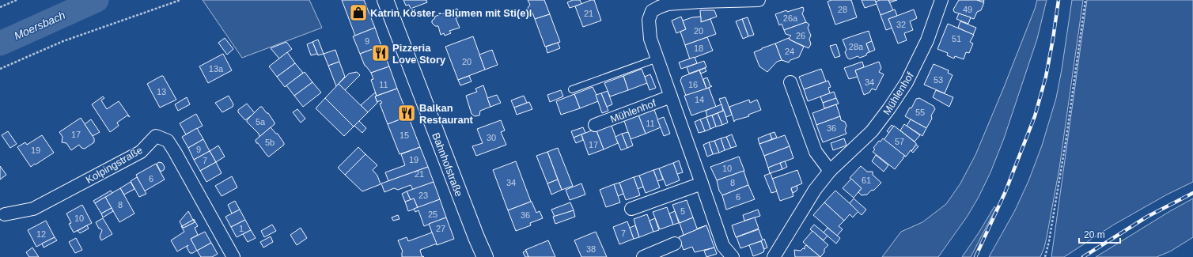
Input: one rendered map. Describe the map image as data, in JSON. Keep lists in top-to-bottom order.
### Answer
{
  "streets": {
    "street": ["Mühlenhof", "Kolpingstraße", "Bahnhofstraße"]
  },
  "water": ["Moersbach"],
  "places": {
    "shop": ["Katrin Köster - Blumen mit Sti(e)l"],
    "restaurant": ["Pizzeria Love Story", "Balkan Restaurant"]
  },
  "house_numbers": [
    "28",
    "49",
    "21",
    "26a",
    "32",
    "20",
    "26",
    "51",
    "9",
    "28a",
    "18",
    "24",
    "20",
    "13a",
    "53",
    "34",
    "11",
    "16",
    "13",
    "14",
    "55",
    "5a",
    "11",
    "36",
    "17",
    "15",
    "30",
    "57",
    "5b",
    "17",
    "9",
    "19",
    "19",
    "7",
    "10",
    "21",
    "6",
    "61",
    "34",
    "8",
    "23",
    "6",
    "8",
    "5",
    "25",
    "36",
    "10",
    "1",
    "27",
    "7",
    "12",
    "38"
  ],
  "scale_bar": "20 m"
}
